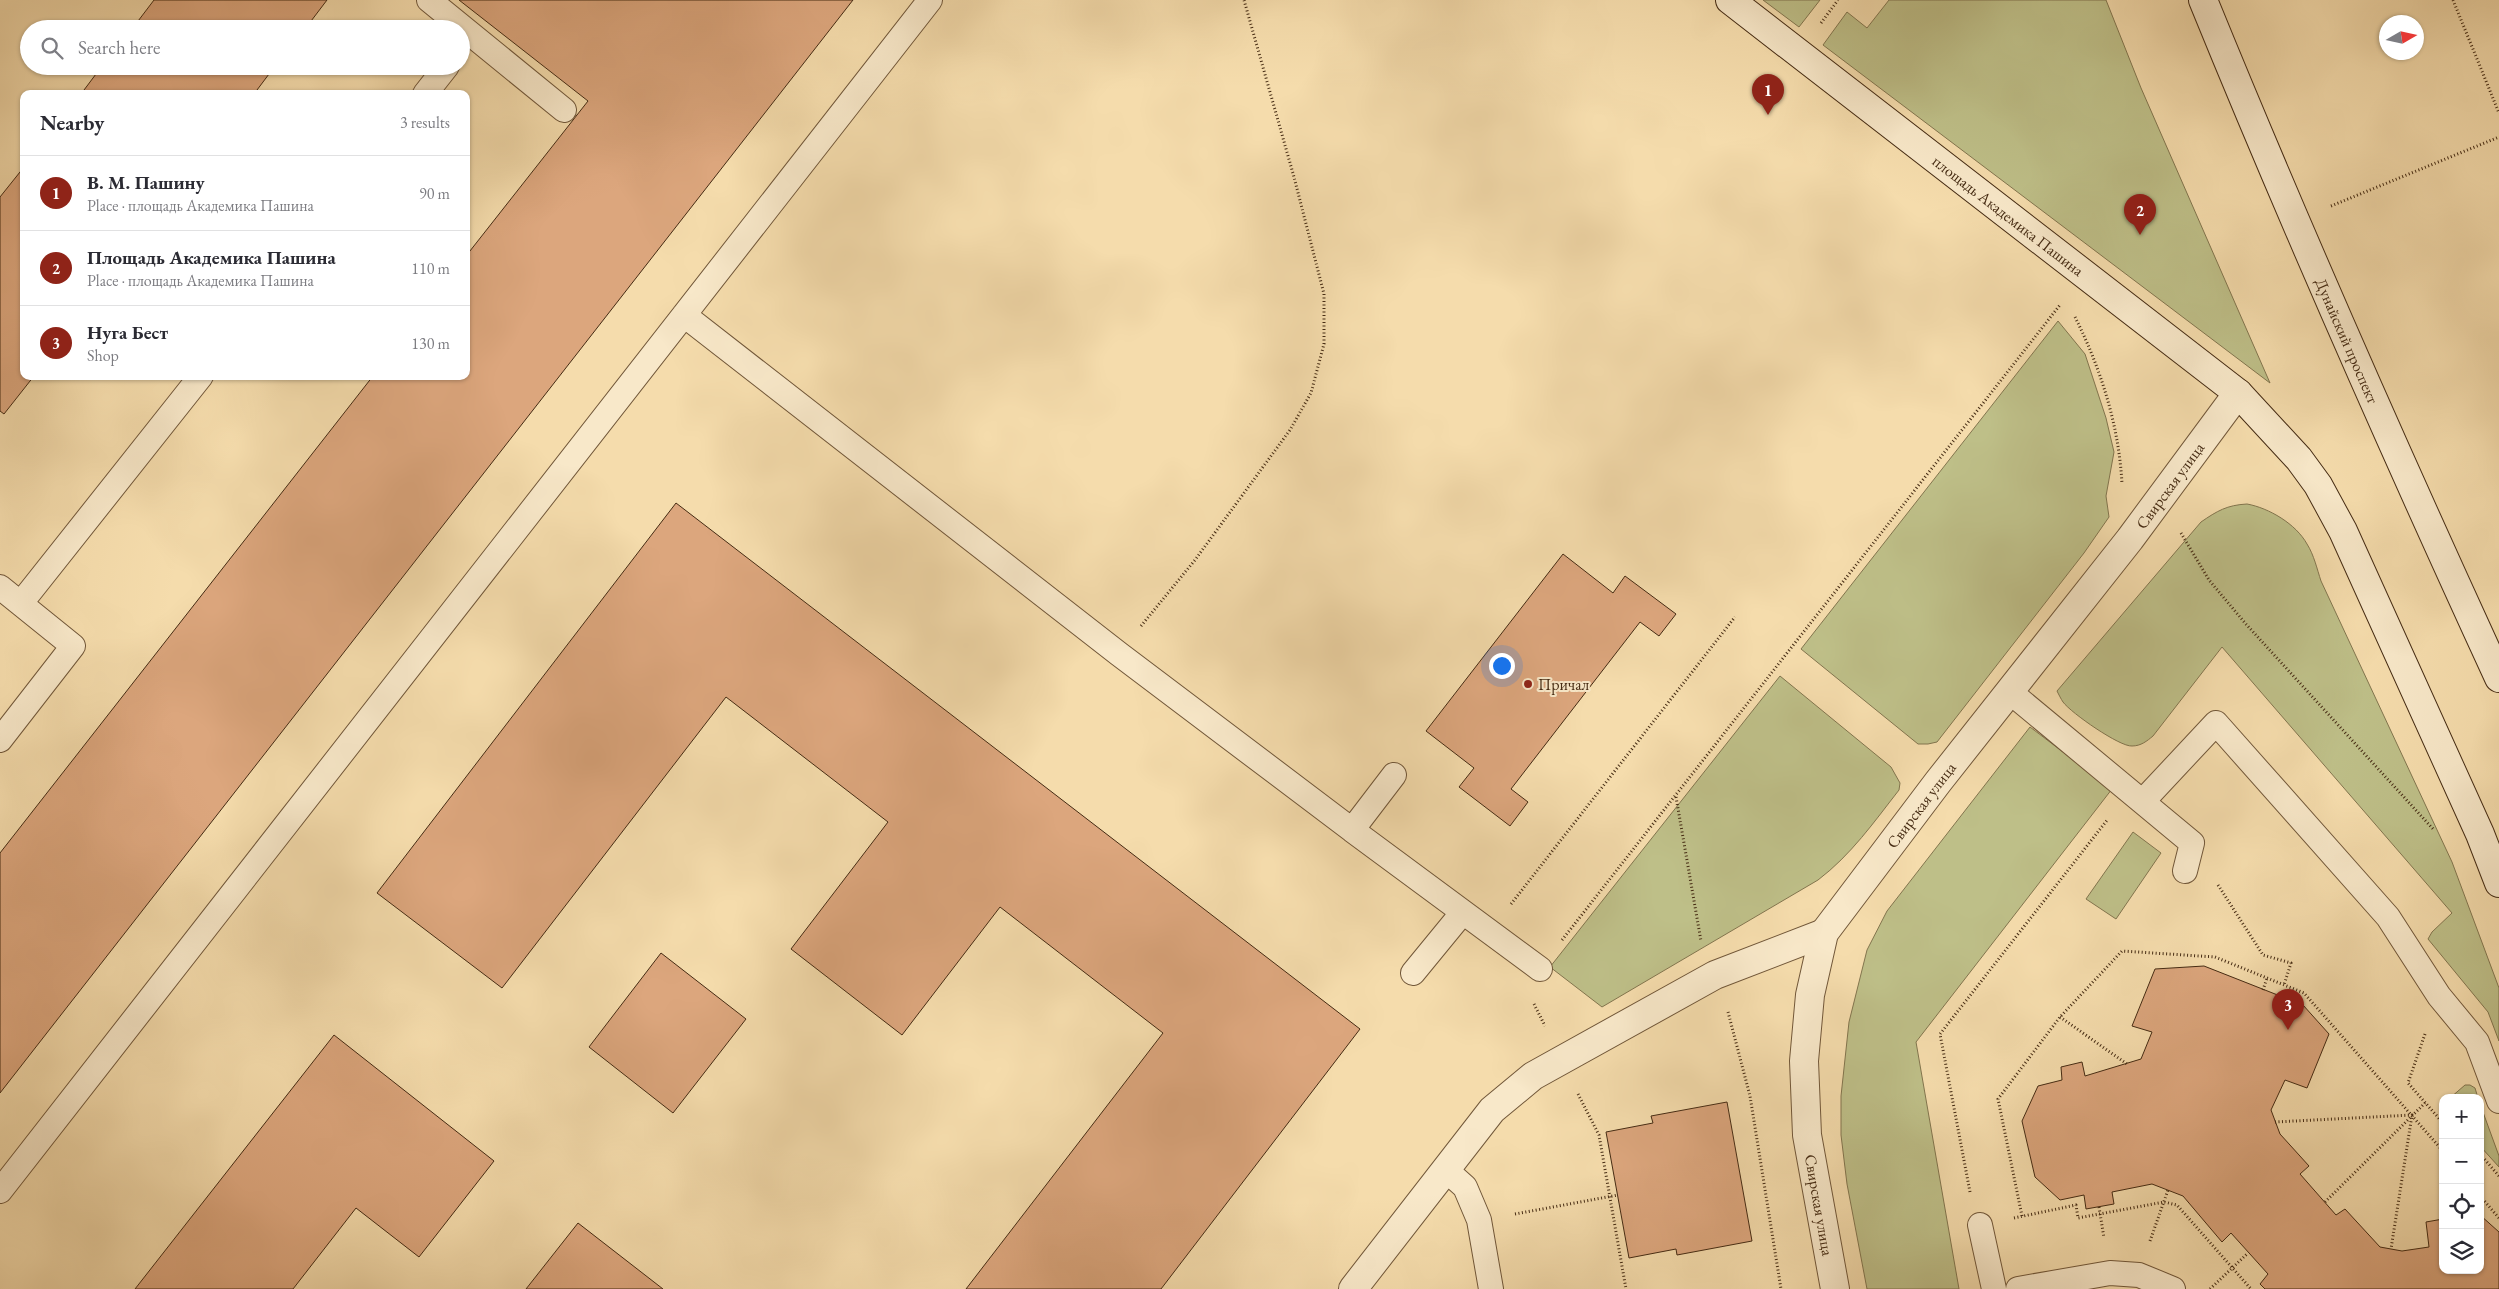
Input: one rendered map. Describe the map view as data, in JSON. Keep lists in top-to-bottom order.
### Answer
{
  "streets": {
    "main road": ["площадь Академика Пашина", "Дунайский проспект", "Свирская улица"]
  },
  "crossings": [
    ["площадь Академика Пашина", "Свирская улица"]
  ],
  "places": ["Причал"],
  "north": "right",
  "page": {
    "search": "Search here",
    "pins": ["1", "2", "3"],
    "heading": ["Nearby", "3 results"],
    "list": [
      {
        "mark": "1",
        "name": "В. М. Пашину",
        "note": "Place · площадь Академика Пашина",
        "value": "90 m"
      },
      {
        "mark": "2",
        "name": "Площадь Академика Пашина",
        "note": "Place · площадь Академика Пашина",
        "value": "110 m"
      },
      {
        "mark": "3",
        "name": "Нуга Бест",
        "note": "Shop",
        "value": "130 m"
      }
    ],
    "map_buttons": ["+", "−"]
  }
}
